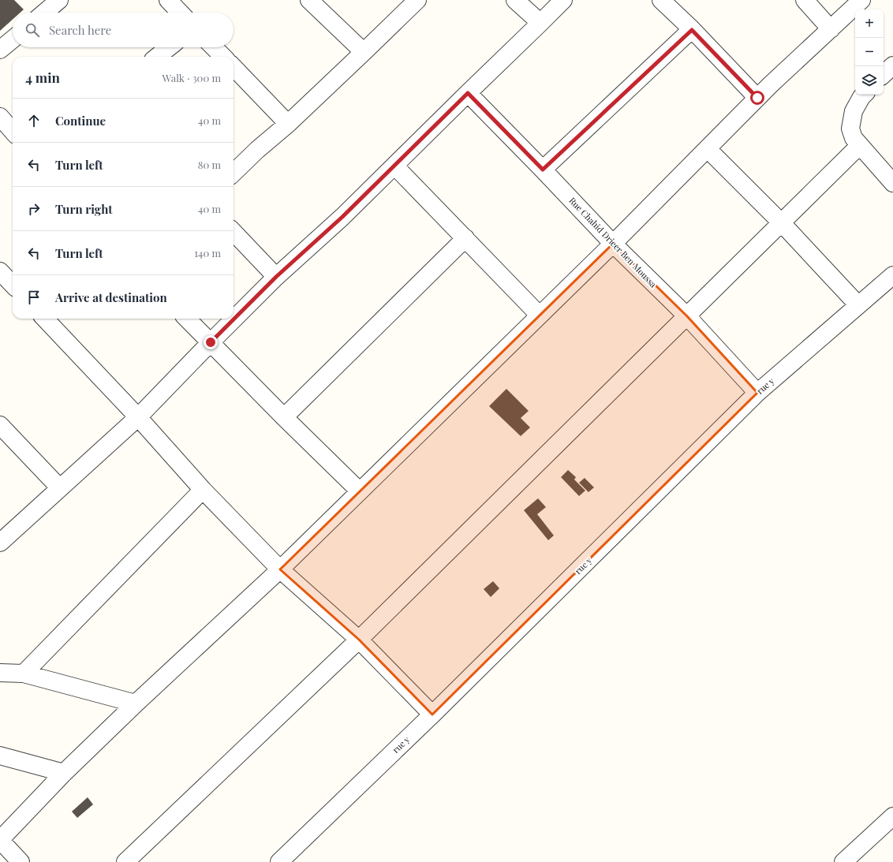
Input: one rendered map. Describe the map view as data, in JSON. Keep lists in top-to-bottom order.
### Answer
{
  "streets": {
    "street": ["Rue Chahid Drieer Ben Moussa", "rue y"]
  },
  "crossings": [
    ["Rue Chahid Drieer Ben Moussa", "rue y"]
  ],
  "page": {
    "map_buttons": ["+", "−"],
    "search": "Search here",
    "heading": ["4 min", "Walk · 300 m"],
    "list": [
      ["Continue", "40 m"],
      ["Turn left", "80 m"],
      ["Turn right", "40 m"],
      ["Turn left", "140 m"],
      "Arrive at destination"
    ]
  }
}
